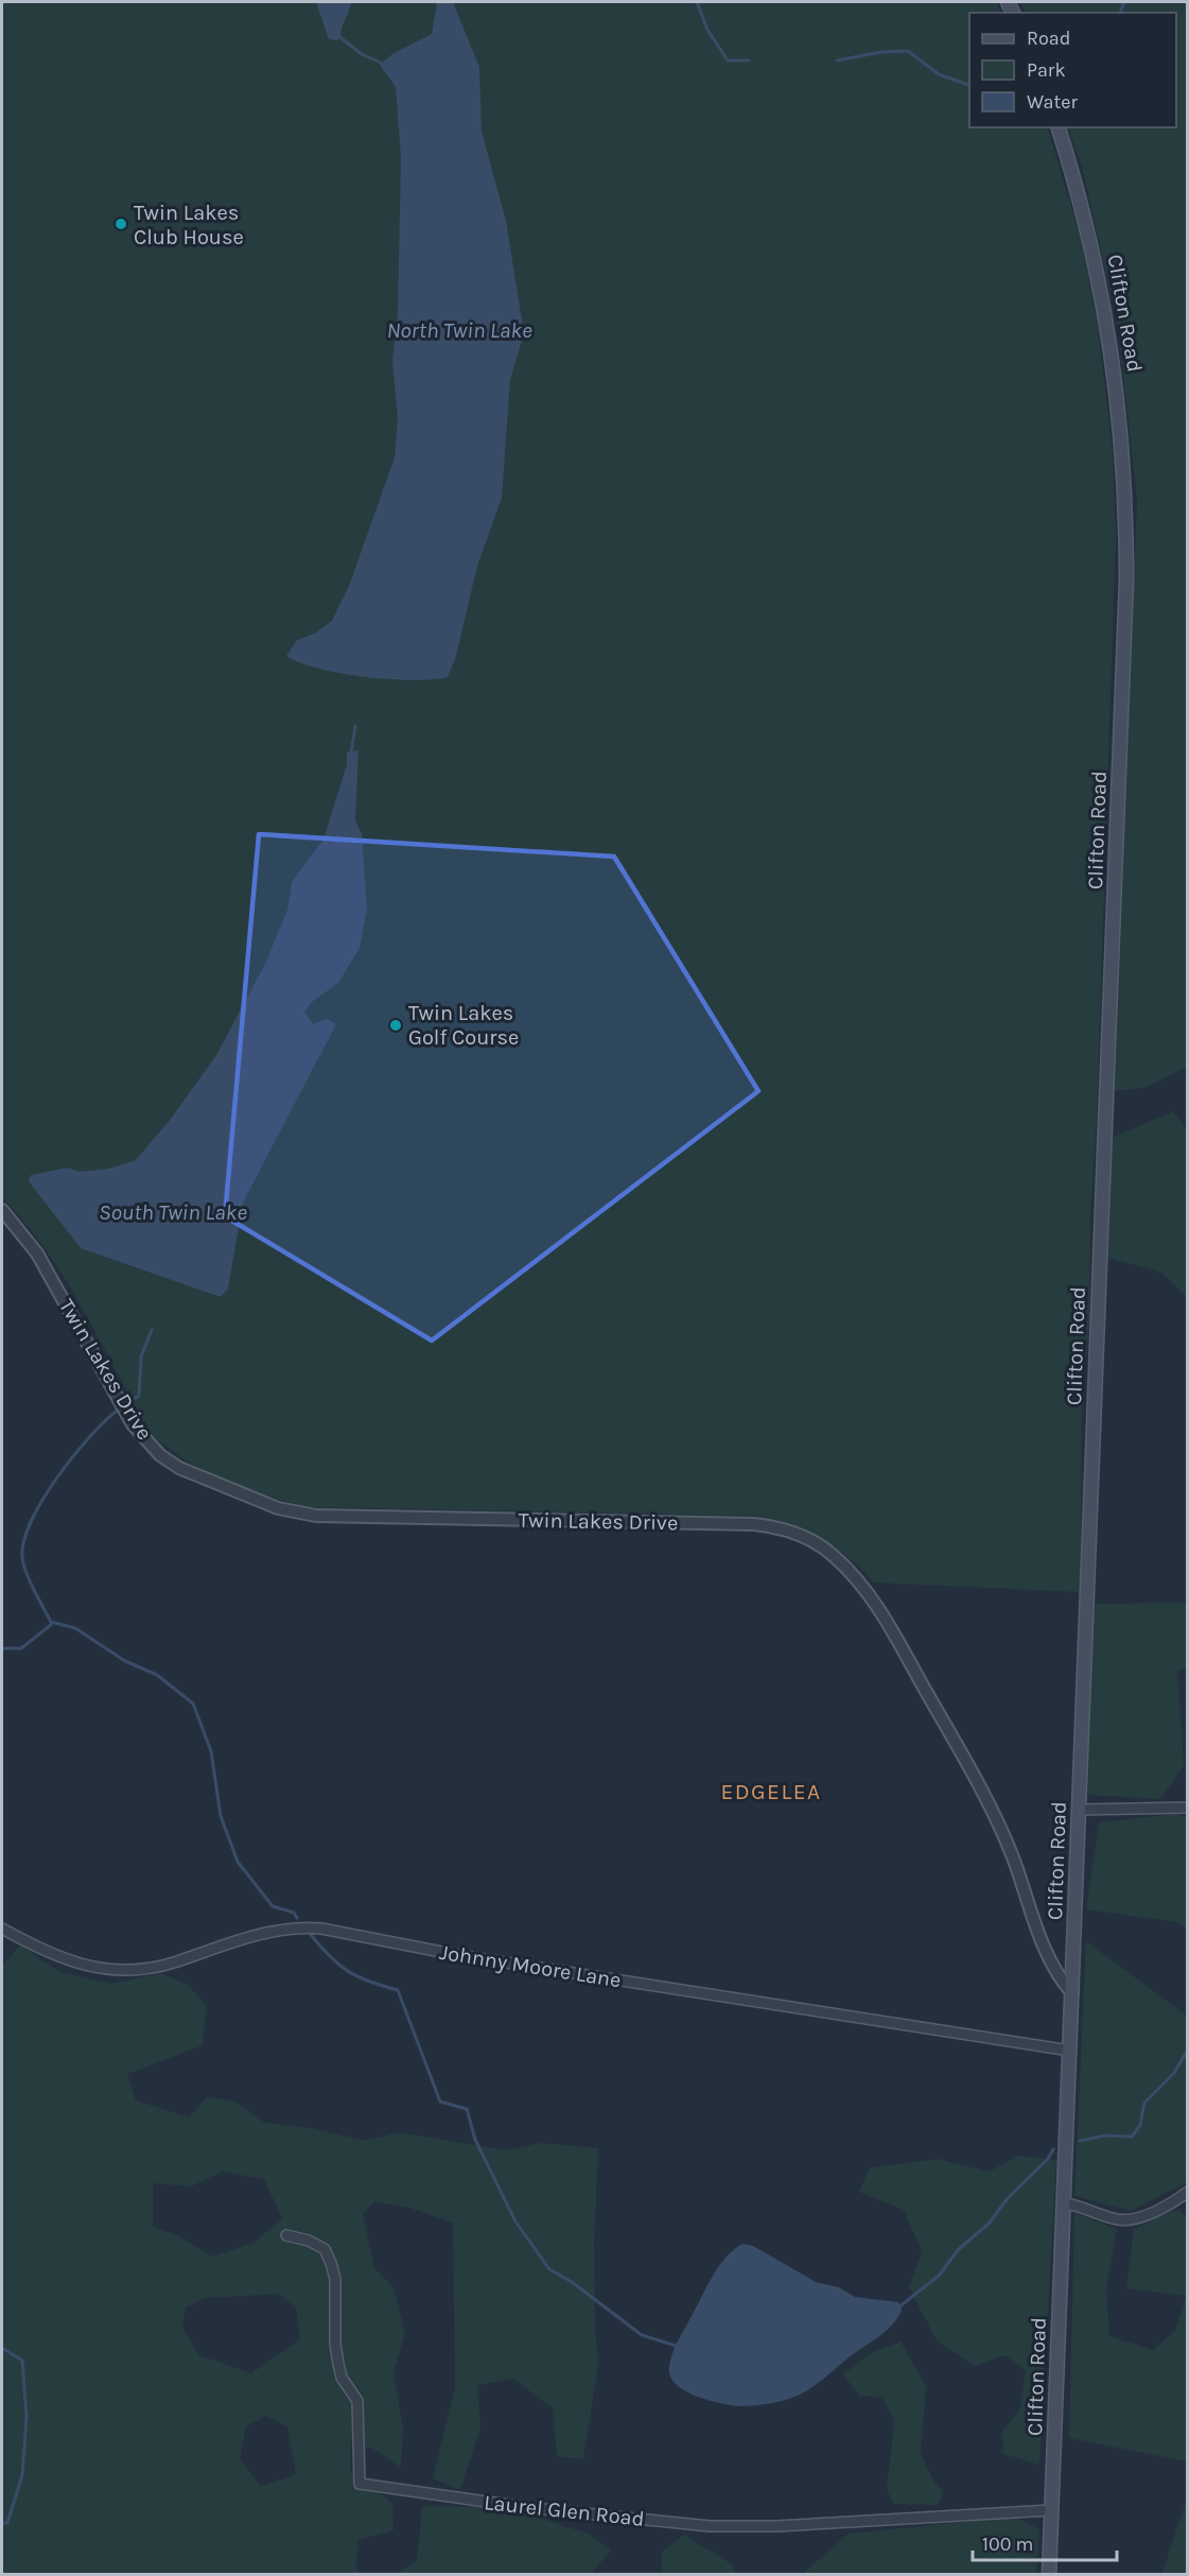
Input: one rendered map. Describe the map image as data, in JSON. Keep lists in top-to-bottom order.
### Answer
{
  "streets": {
    "main road": ["Clifton Road"],
    "street": ["Twin Lakes Drive", "Johnny Moore Lane", "Laurel Glen Road"]
  },
  "crossings": [
    ["Clifton Road", "Twin Lakes Drive"],
    ["Clifton Road", "Johnny Moore Lane"],
    ["Clifton Road", "Laurel Glen Road"]
  ],
  "districts": ["EDGELEA"],
  "water": ["North Twin Lake", "South Twin Lake"],
  "places": ["Twin Lakes Club House", "Twin Lakes Golf Course"],
  "legend": ["Road", "Park", "Water"],
  "scale_bar": "100 m"
}
